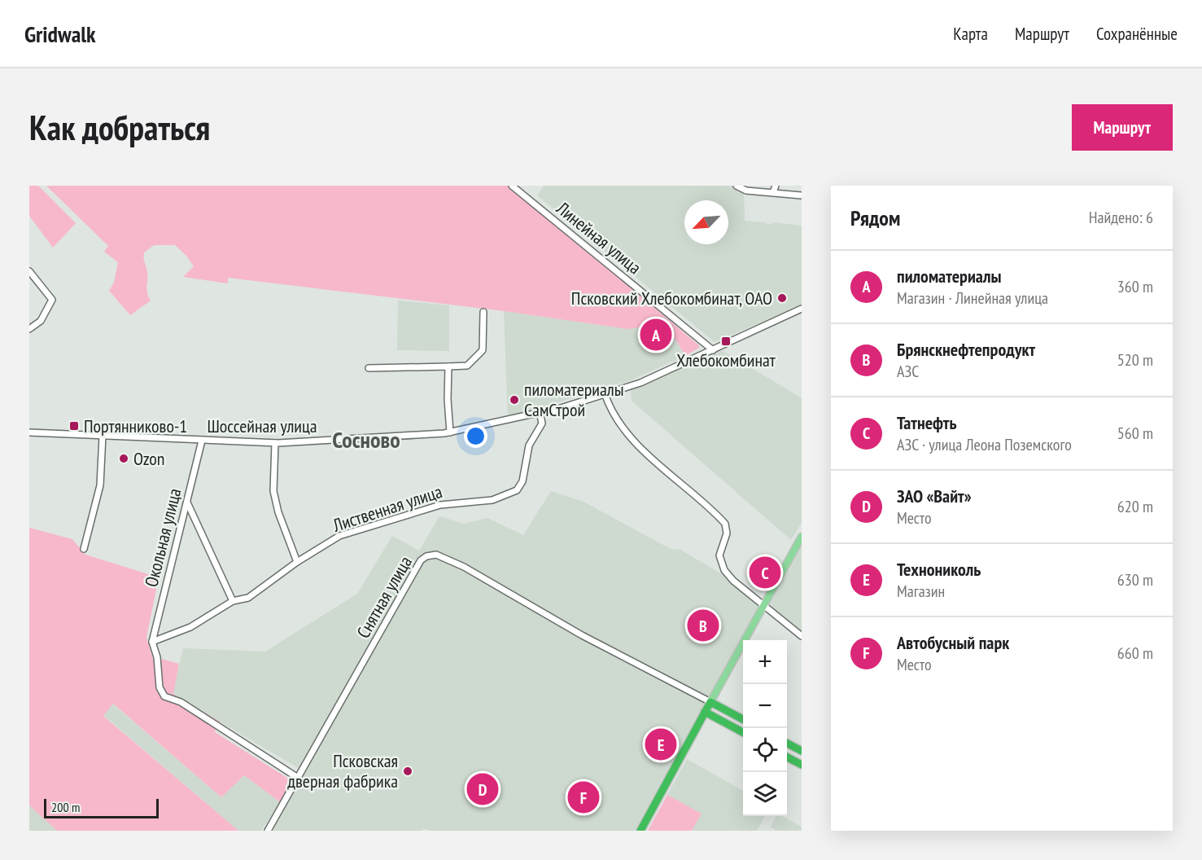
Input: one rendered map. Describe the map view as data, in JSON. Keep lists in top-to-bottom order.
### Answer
{
  "streets": {
    "street": [
      "Линейная улица",
      "Шоссейная улица",
      "Лиственная улица",
      "Окольная улица",
      "Снятная улица"
    ]
  },
  "crossings": [
    ["Линейная улица", "Шоссейная улица"],
    ["Шоссейная улица", "Лиственная улица"],
    ["Шоссейная улица", "Окольная улица"],
    ["Лиственная улица", "Окольная улица"]
  ],
  "districts": ["Сосново"],
  "places": {
    "other": [
      "Псковский Хлебокомбинат, ОАО",
      "пиломатериалы СамСтрой",
      "Ozon",
      "Псковская дверная фабрика"
    ],
    "transit": ["Хлебокомбинат", "Портянниково-1"]
  },
  "scale_bar": "200 m",
  "north": "bottom left",
  "page": {
    "header": "Gridwalk",
    "nav": ["Карта", "Маршрут", "Сохранённые"],
    "buttons": "Маршрут",
    "title": "Как добраться",
    "heading": ["Рядом", "Найдено: 6"],
    "list": [
      {
        "mark": "A",
        "name": "пиломатериалы",
        "note": "Магазин · Линейная улица",
        "value": "360 m"
      },
      {
        "mark": "B",
        "name": "Брянскнефтепродукт",
        "note": "АЗС",
        "value": "520 m"
      },
      {
        "mark": "C",
        "name": "Татнефть",
        "note": "АЗС · улица Леона Поземского",
        "value": "560 m"
      },
      {
        "mark": "D",
        "name": "ЗАО «Вайт»",
        "note": "Место",
        "value": "620 m"
      },
      {
        "mark": "E",
        "name": "Технониколь",
        "note": "Магазин",
        "value": "630 m"
      },
      {
        "mark": "F",
        "name": "Автобусный парк",
        "note": "Место",
        "value": "660 m"
      }
    ],
    "pins": [
      "A",
      "C",
      "B",
      "E",
      "D",
      "F"
    ],
    "map_buttons": ["+", "−"],
    "scale": "200 m"
  }
}
